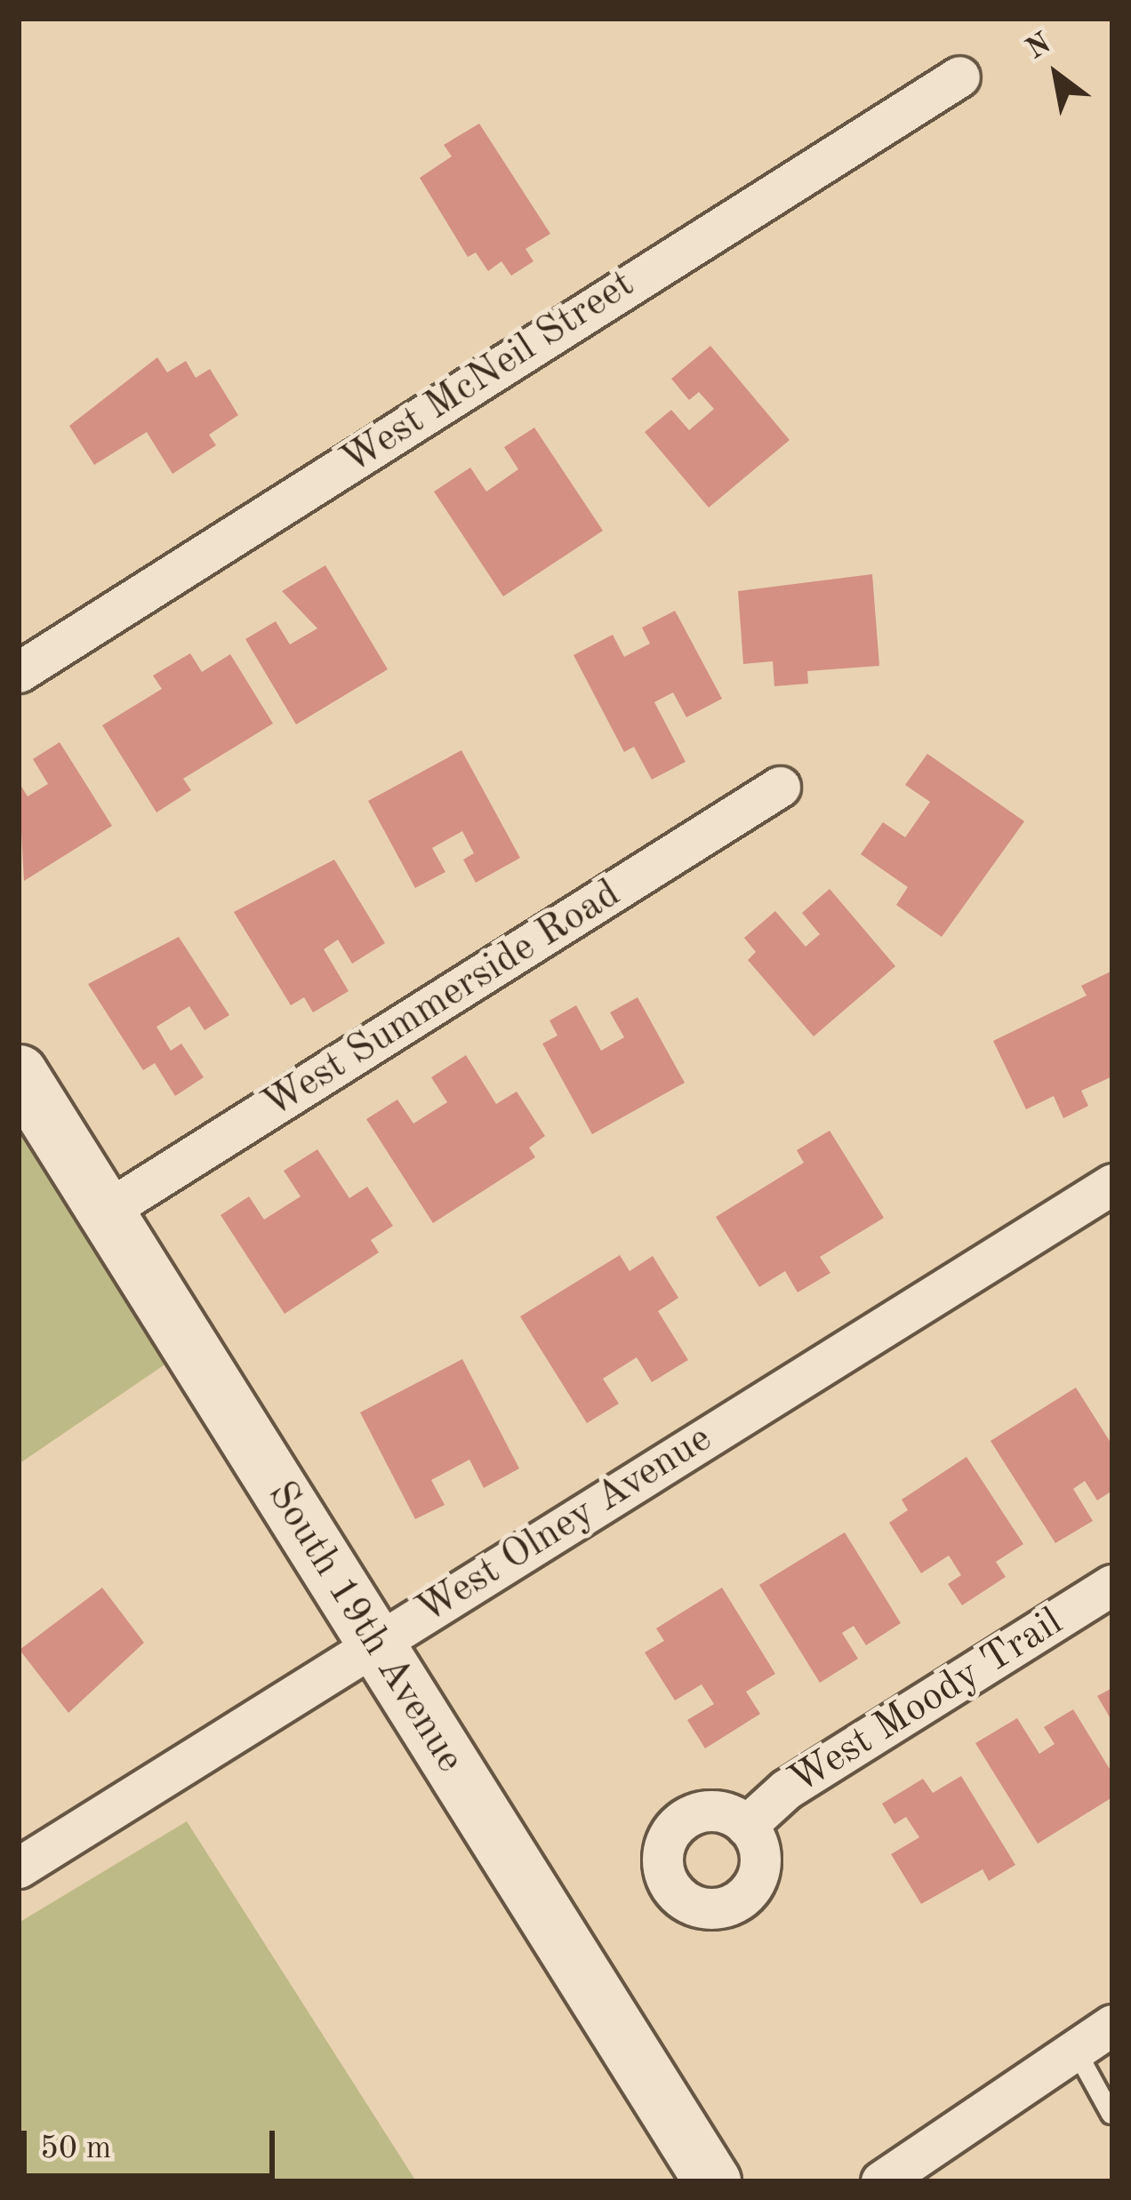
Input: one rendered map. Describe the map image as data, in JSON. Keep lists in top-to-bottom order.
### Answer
{
  "streets": {
    "street": [
      "West McNeil Street",
      "West Summerside Road",
      "West Olney Avenue",
      "South 19th Avenue",
      "West Moody Trail"
    ]
  },
  "crossings": [
    ["West Summerside Road", "South 19th Avenue"],
    ["West Olney Avenue", "South 19th Avenue"]
  ],
  "scale_bar": "50 m",
  "north": "top left"
}
